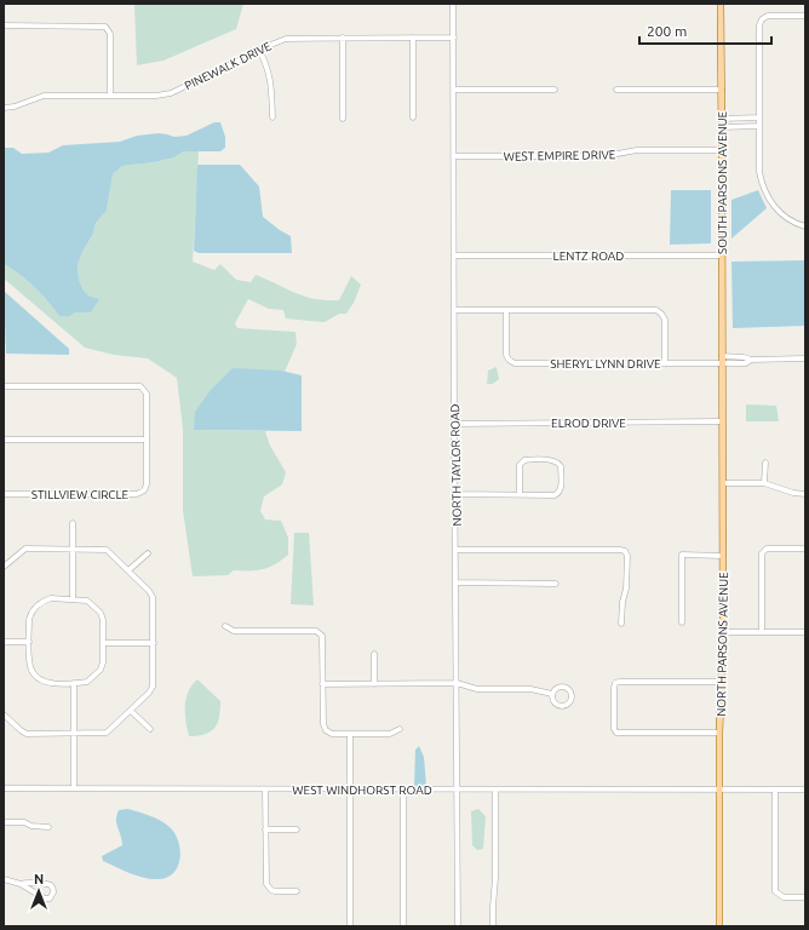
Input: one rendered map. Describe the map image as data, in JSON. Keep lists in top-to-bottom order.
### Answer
{
  "streets": {
    "main road": ["SOUTH PARSONS AVENUE", "NORTH PARSONS AVENUE"],
    "street": [
      "PINEWALK DRIVE",
      "WEST EMPIRE DRIVE",
      "LENTZ ROAD",
      "SHERYL LYNN DRIVE",
      "ELROD DRIVE",
      "NORTH TAYLOR ROAD",
      "STILLVIEW CIRCLE",
      "WEST WINDHORST ROAD"
    ]
  },
  "crossings": [
    ["PINEWALK DRIVE", "NORTH TAYLOR ROAD"],
    ["WEST EMPIRE DRIVE", "SOUTH PARSONS AVENUE"],
    ["WEST EMPIRE DRIVE", "NORTH TAYLOR ROAD"],
    ["SOUTH PARSONS AVENUE", "LENTZ ROAD"],
    ["SOUTH PARSONS AVENUE", "SHERYL LYNN DRIVE"],
    ["SOUTH PARSONS AVENUE", "NORTH PARSONS AVENUE"],
    ["LENTZ ROAD", "NORTH TAYLOR ROAD"],
    ["SHERYL LYNN DRIVE", "NORTH PARSONS AVENUE"],
    ["ELROD DRIVE", "NORTH TAYLOR ROAD"],
    ["ELROD DRIVE", "NORTH PARSONS AVENUE"],
    ["NORTH TAYLOR ROAD", "WEST WINDHORST ROAD"],
    ["NORTH PARSONS AVENUE", "WEST WINDHORST ROAD"]
  ],
  "scale_bar": "200 m",
  "north": "top"
}
